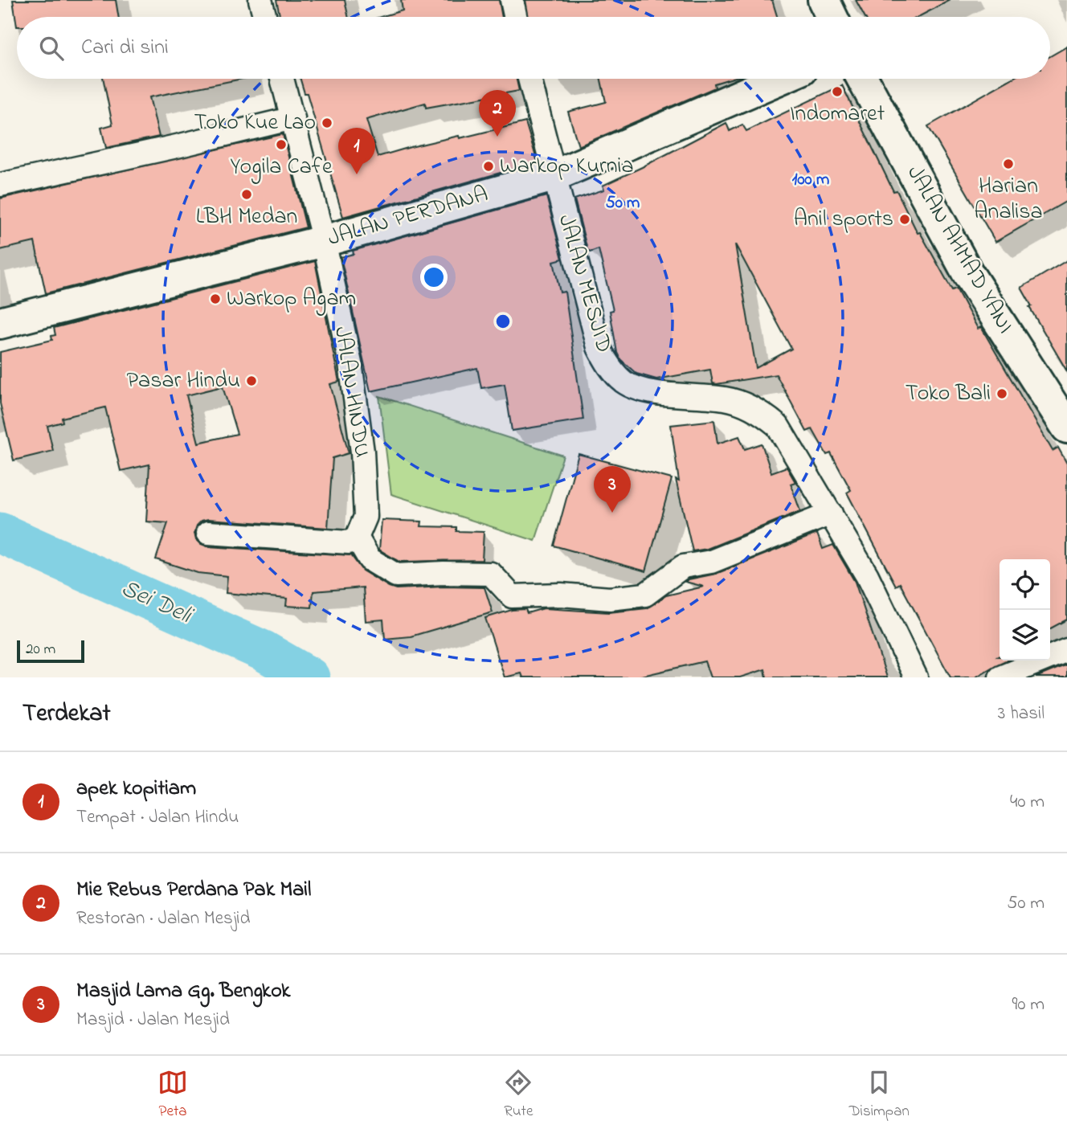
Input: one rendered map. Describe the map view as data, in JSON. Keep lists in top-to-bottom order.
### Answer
{
  "streets": {
    "main road": ["JALAN PERDANA", "JALAN AHMAD YANI"],
    "street": ["JALAN MESJID", "JALAN HINDU"]
  },
  "crossings": [
    ["JALAN PERDANA", "JALAN MESJID"],
    ["JALAN PERDANA", "JALAN HINDU"]
  ],
  "water": ["Sei Deli"],
  "places": [
    "Indomaret",
    "Toko Kue Lao",
    "Yogila Cafe",
    "Harian Analisa",
    "Warkop Kurnia",
    "LBH Medan",
    "Anil sports",
    "Warkop Agam",
    "Pasar Hindu",
    "Toko Bali"
  ],
  "scale_bar": "20 m",
  "page": {
    "search": "Cari di sini",
    "pins": ["2", "1", "3"],
    "scale": "20 m",
    "heading": ["Terdekat", "3 hasil"],
    "list": [
      {
        "mark": "1",
        "name": "apek kopitiam",
        "note": "Tempat · Jalan Hindu",
        "value": "40 m"
      },
      {
        "mark": "2",
        "name": "Mie Rebus Perdana Pak Mail",
        "note": "Restoran · Jalan Mesjid",
        "value": "50 m"
      },
      {
        "mark": "3",
        "name": "Masjid Lama Gg. Bengkok",
        "note": "Masjid · Jalan Mesjid",
        "value": "90 m"
      }
    ],
    "nav": ["Peta", "Rute", "Disimpan"]
  },
  "rings": ["100 m", "50 m"]
}
